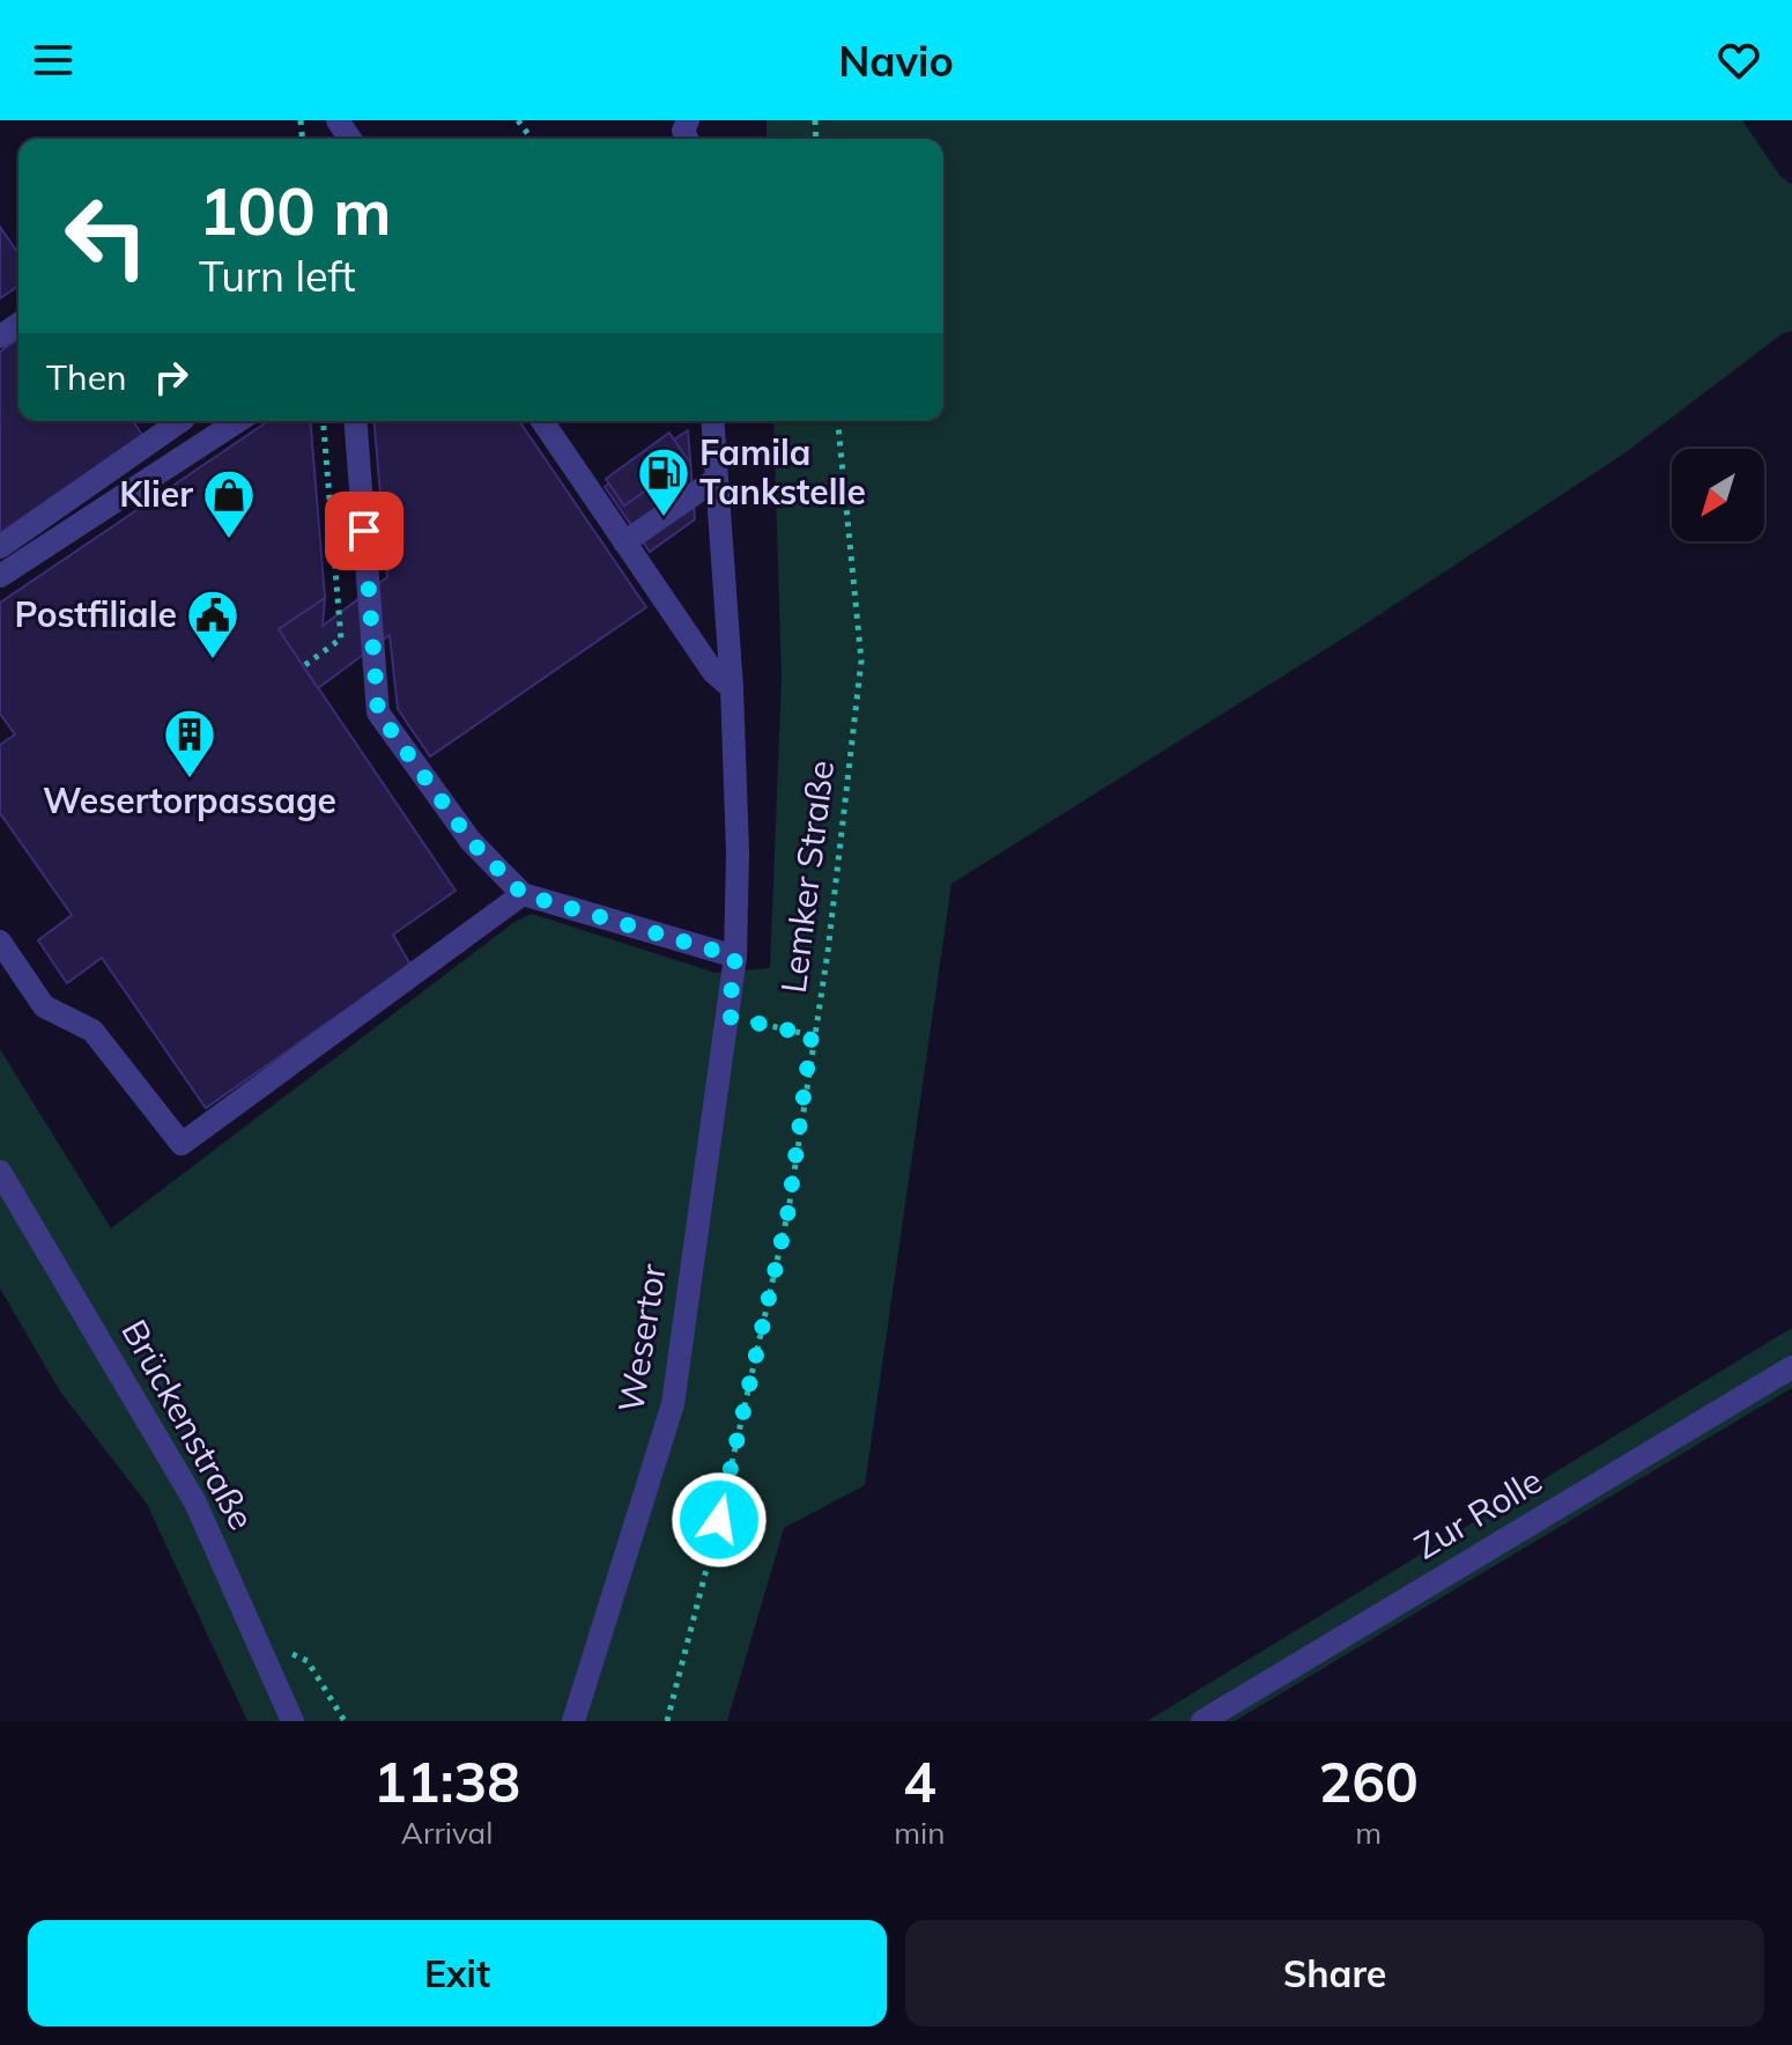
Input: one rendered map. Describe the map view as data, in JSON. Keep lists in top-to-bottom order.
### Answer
{
  "streets": {
    "street": ["Wesertor", "Brückenstraße", "Zur Rolle"],
    "path": ["Lemker Straße"]
  },
  "places": {
    "fuel station": ["Famila Tankstelle"],
    "shop": ["Klier"],
    "public building": ["Postfiliale"],
    "building": ["Wesertorpassage"]
  },
  "north": "bottom left",
  "page": {
    "header": "Navio",
    "turn": ["100 m", "Turn left"],
    "then": "Then",
    "eta": [
      "11:38",
      "Arrival",
      "4",
      "min",
      "260",
      "m"
    ],
    "buttons": ["Exit", "Share"]
  }
}
